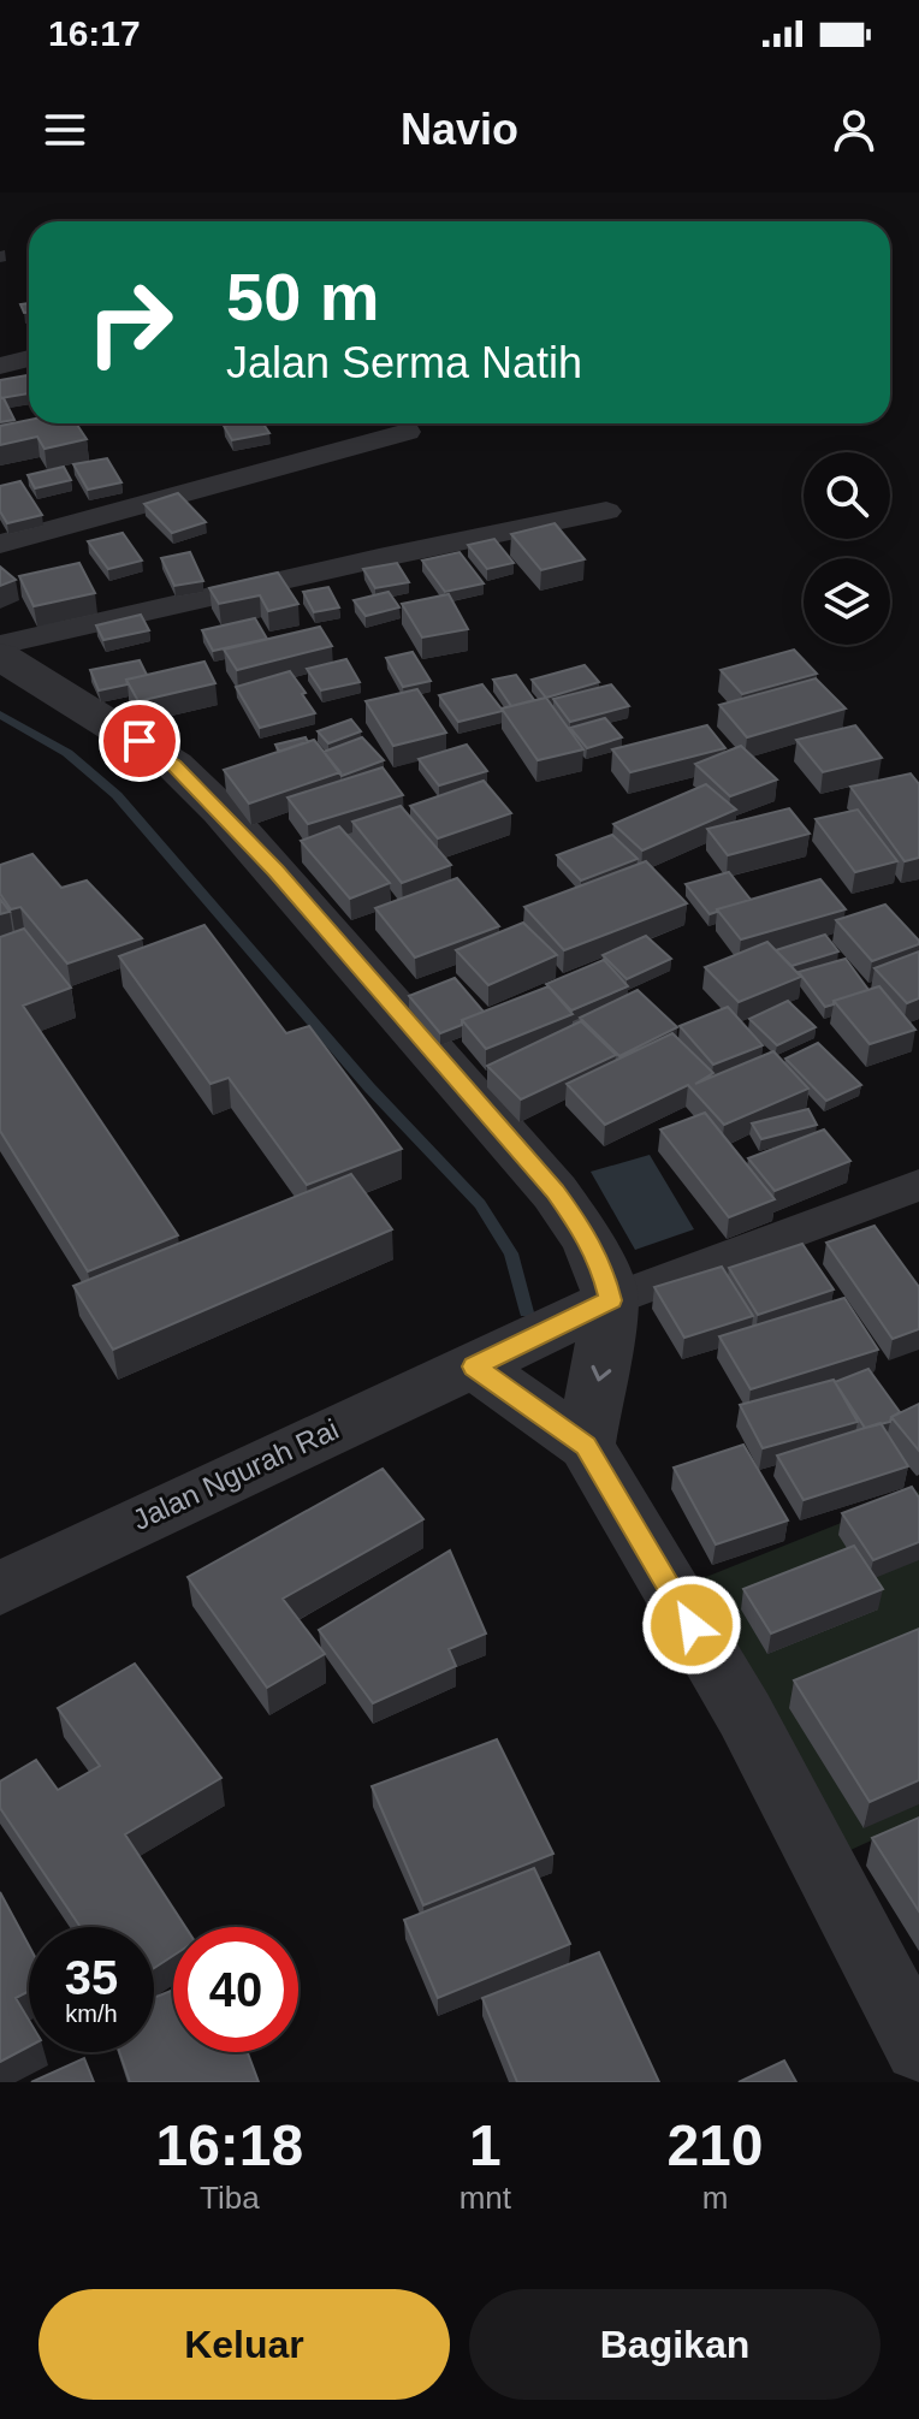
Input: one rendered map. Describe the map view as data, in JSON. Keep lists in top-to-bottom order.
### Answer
{
  "streets": {
    "street": ["Jalan Ngurah Rai"]
  },
  "page": {
    "status": "16:17",
    "header": "Navio",
    "turn": ["50 m", "Jalan Serma Natih"],
    "speed": "35 km/h",
    "limit": "40",
    "eta": [
      "16:18",
      "Tiba",
      "1",
      "mnt",
      "210",
      "m"
    ],
    "buttons": ["Keluar", "Bagikan"]
  }
}
